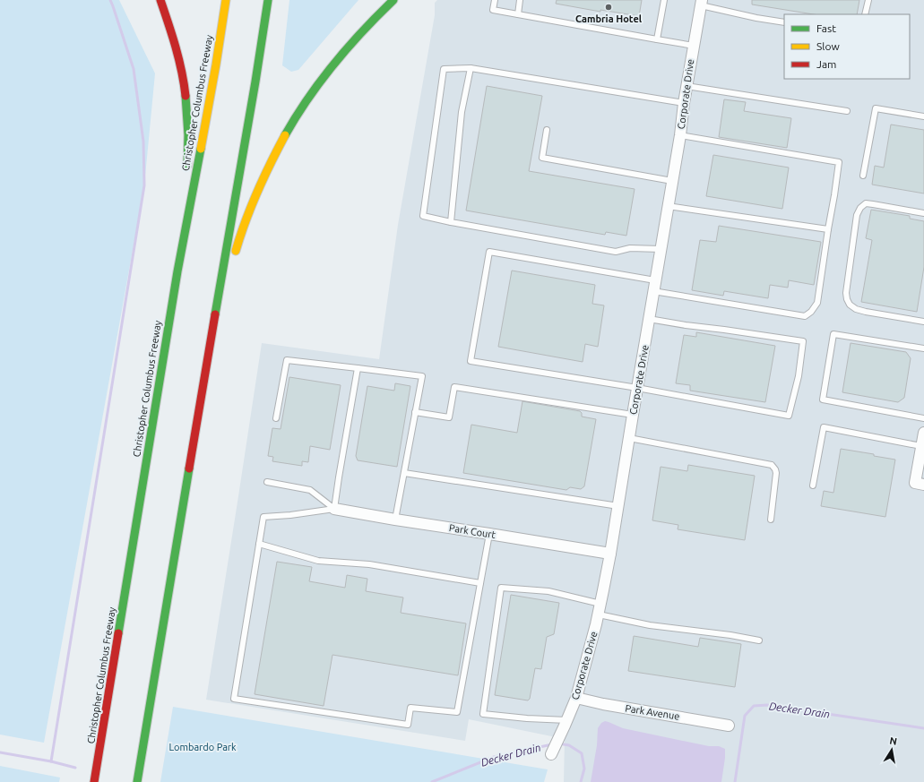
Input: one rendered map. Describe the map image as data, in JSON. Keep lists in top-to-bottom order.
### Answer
{
  "streets": {
    "highway": ["Christopher Columbus Freeway"],
    "street": ["Corporate Drive", "Park Court", "Park Avenue"]
  },
  "crossings": [
    ["Corporate Drive", "Park Court"],
    ["Corporate Drive", "Park Avenue"]
  ],
  "water": ["Decker Drain"],
  "parks": ["Lombardo Park"],
  "places": ["Cambria Hotel"],
  "legend": ["Fast", "Slow", "Jam"],
  "north": "top"
}
